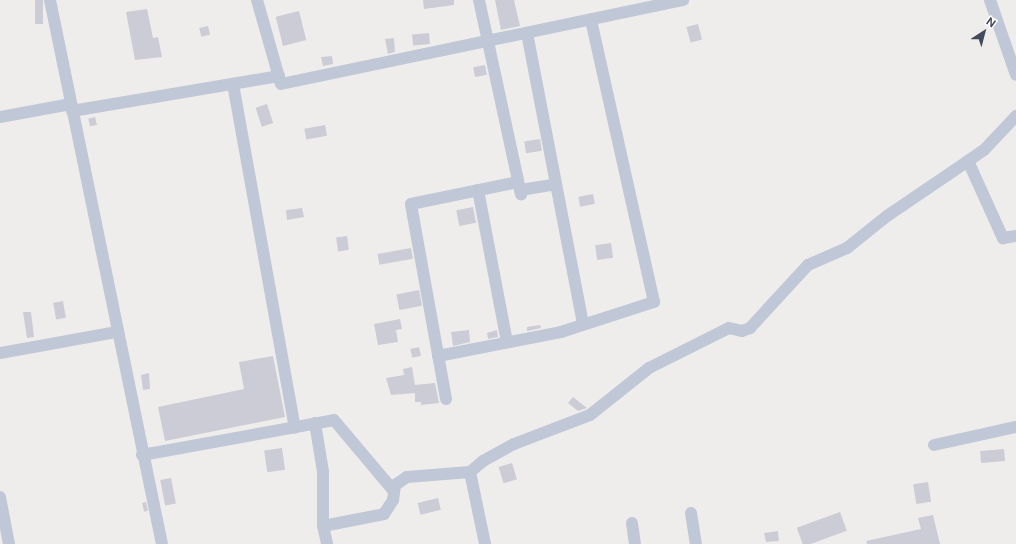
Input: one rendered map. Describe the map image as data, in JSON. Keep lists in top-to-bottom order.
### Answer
{
  "north": "top right"
}
